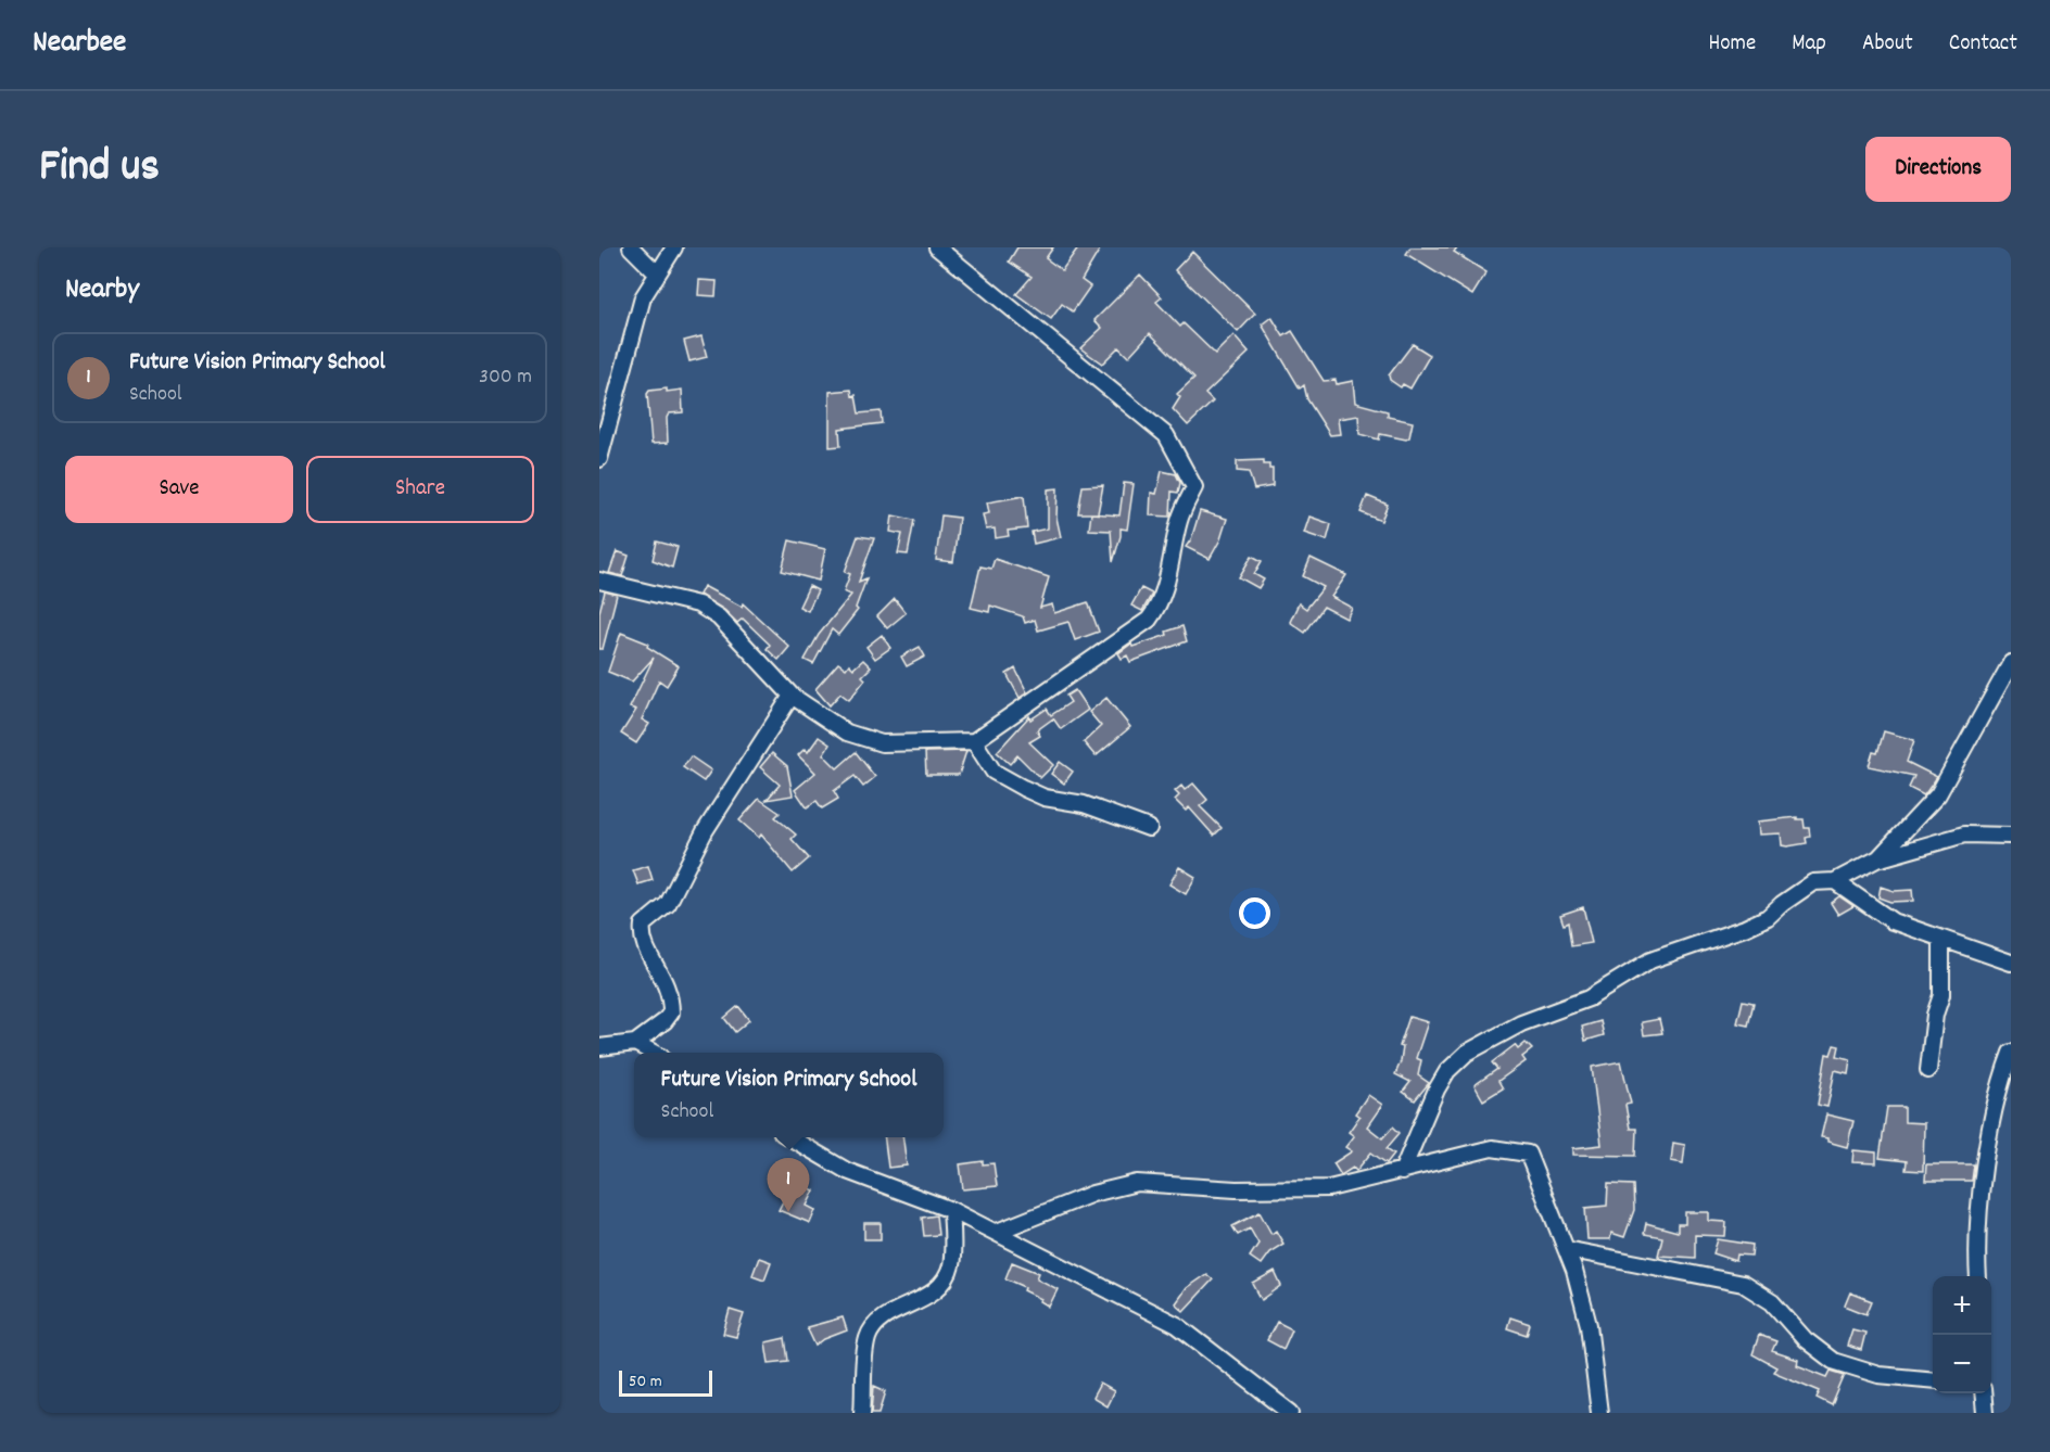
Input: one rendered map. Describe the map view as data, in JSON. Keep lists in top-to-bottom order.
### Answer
{
  "scale_bar": "50 m",
  "page": {
    "header": "Nearbee",
    "nav": [
      "Home",
      "Map",
      "About",
      "Contact"
    ],
    "title": "Find us",
    "buttons": [
      "Directions",
      ["Save", "Share"]
    ],
    "heading": "Nearby",
    "list": [
      {
        "mark": "1",
        "name": "Future Vision Primary School",
        "note": "School",
        "value": "300 m"
      }
    ],
    "popup": ["Future Vision Primary School", "School"],
    "pins": "1",
    "map_buttons": ["+", "−"],
    "scale": "50 m"
  }
}
